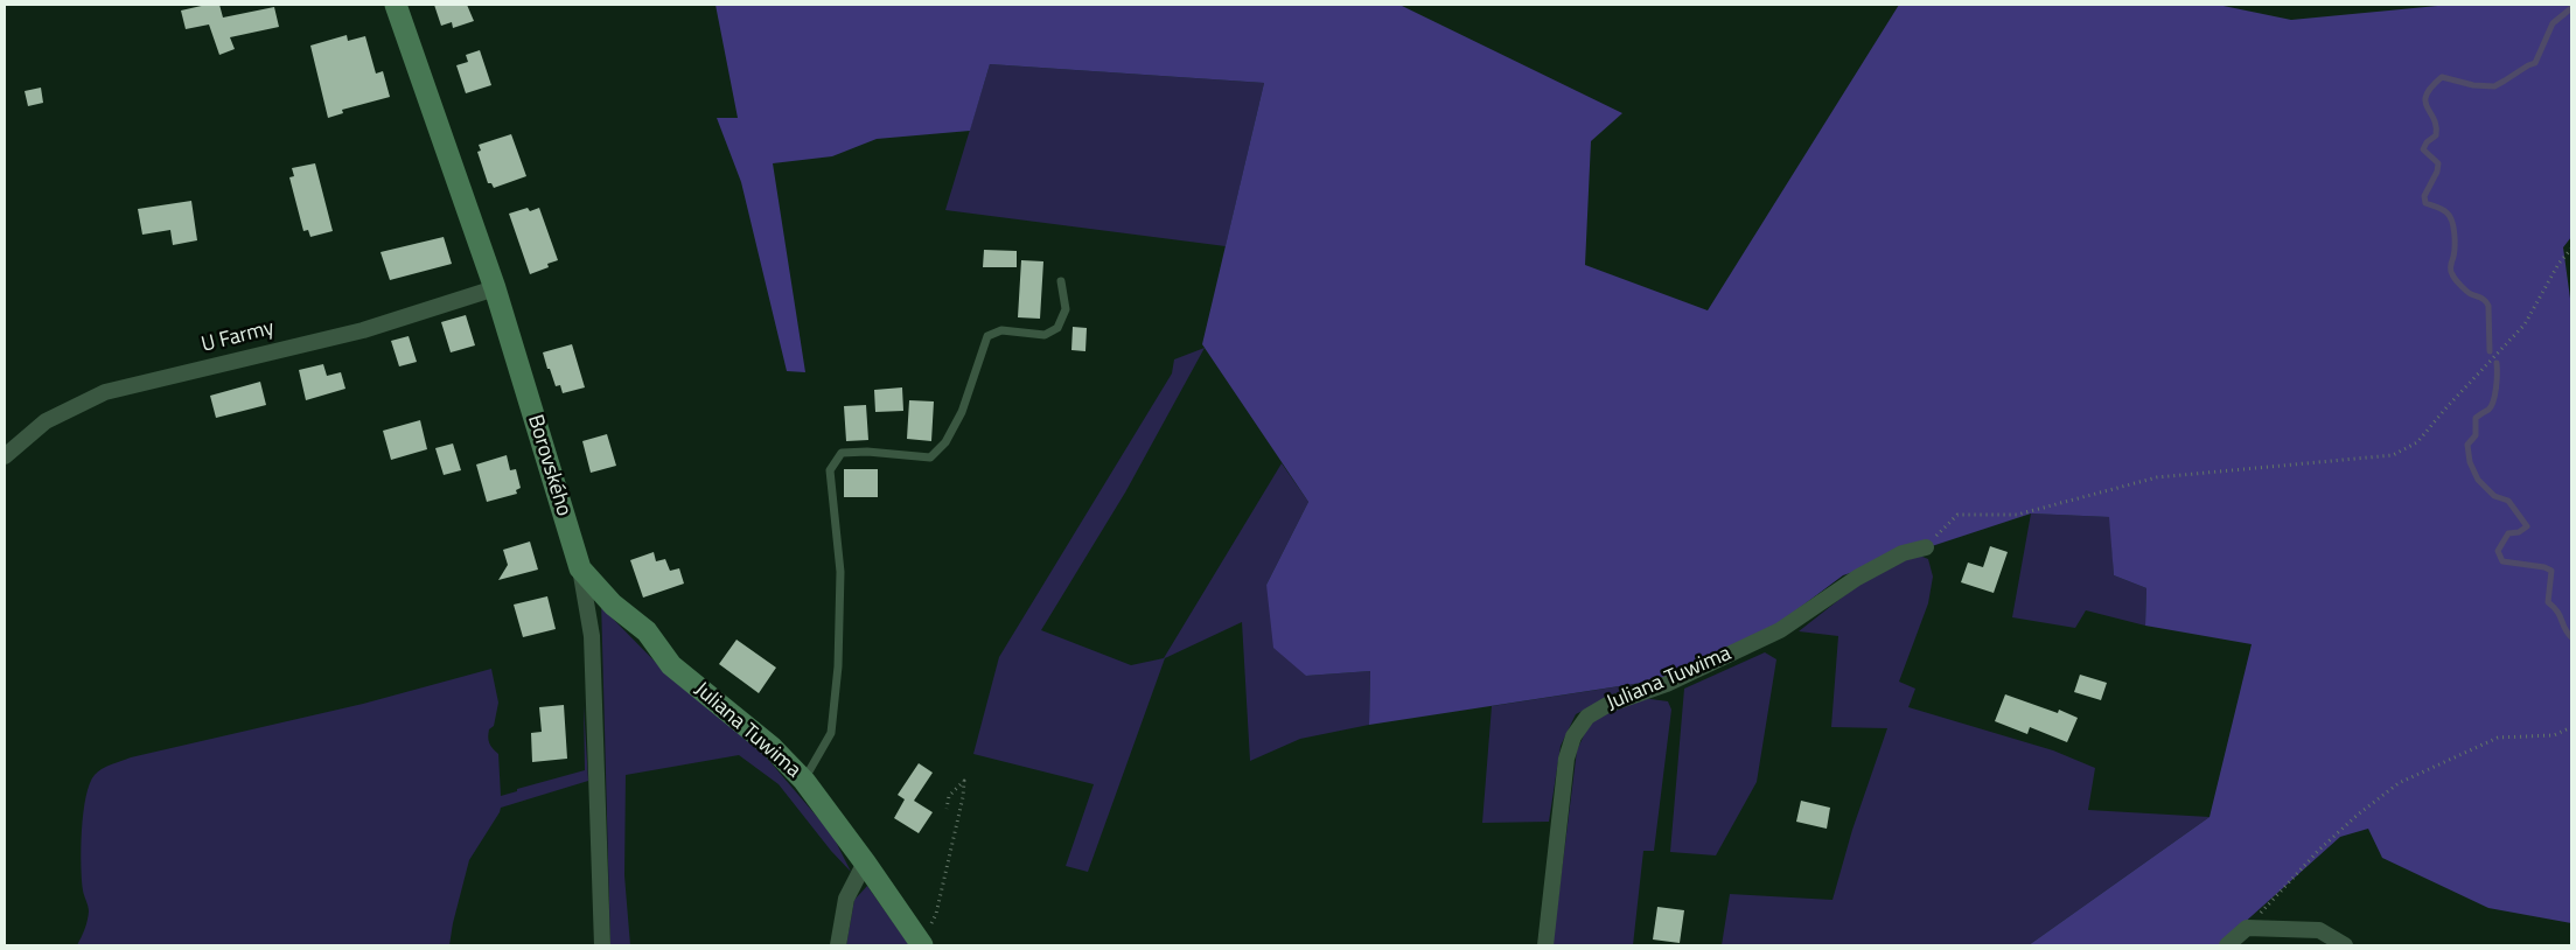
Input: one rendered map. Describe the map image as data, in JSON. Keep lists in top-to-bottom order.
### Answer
{
  "streets": {
    "main road": ["Borovského", "Juliana Tuwima"],
    "street": ["U Farmy"]
  },
  "crossings": [
    ["U Farmy", "Borovského"],
    ["Borovského", "Juliana Tuwima"]
  ]
}
